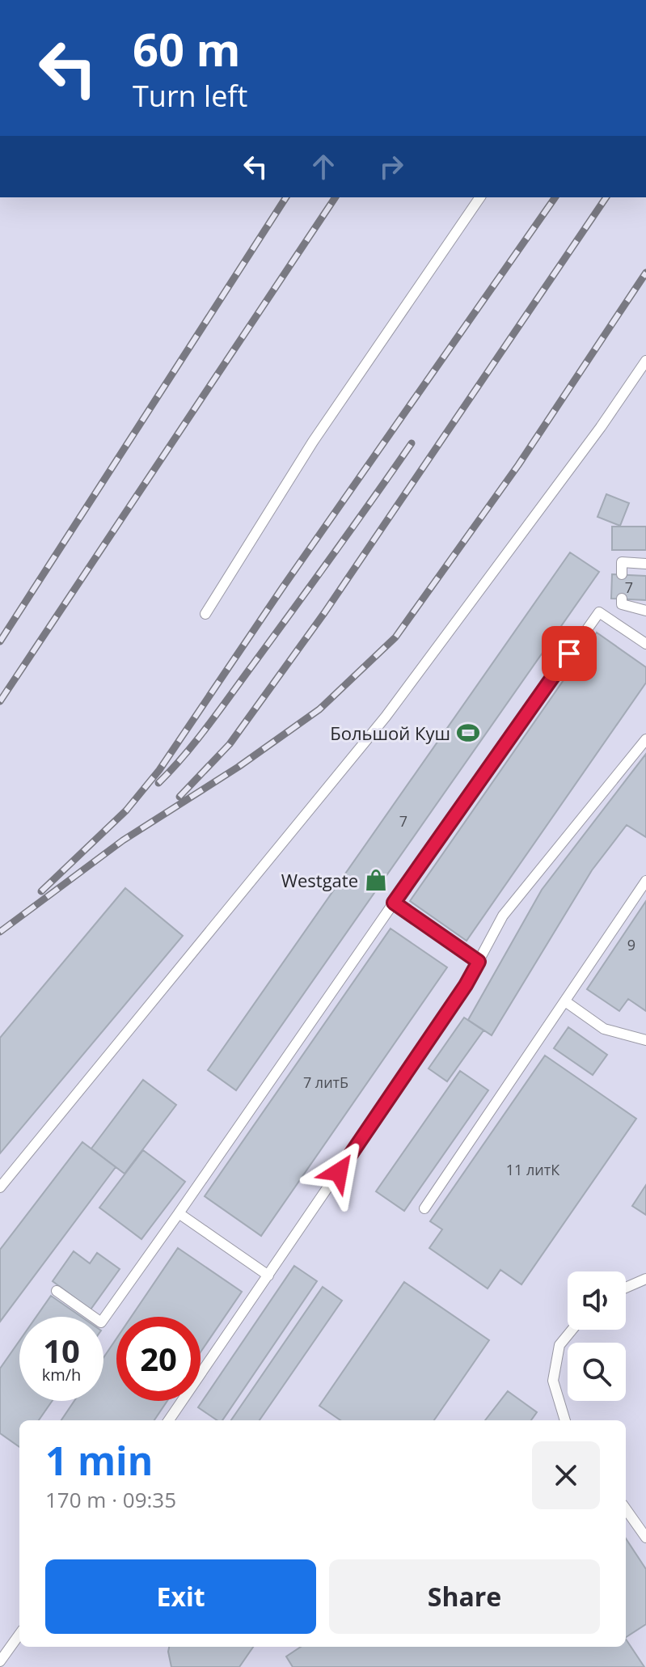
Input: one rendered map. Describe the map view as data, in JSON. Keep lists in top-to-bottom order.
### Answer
{
  "places": {
    "sports": ["Большой Куш"],
    "shop": ["Westgate"]
  },
  "house_numbers": [
    "7",
    "7",
    "9",
    "7 литБ",
    "11 литК"
  ],
  "page": {
    "turn": ["60 m", "Turn left"],
    "speed": "10 km/h",
    "limit": "20",
    "heading": ["1 min", "170 m · 09:35"],
    "buttons": ["Exit", "Share"]
  }
}
